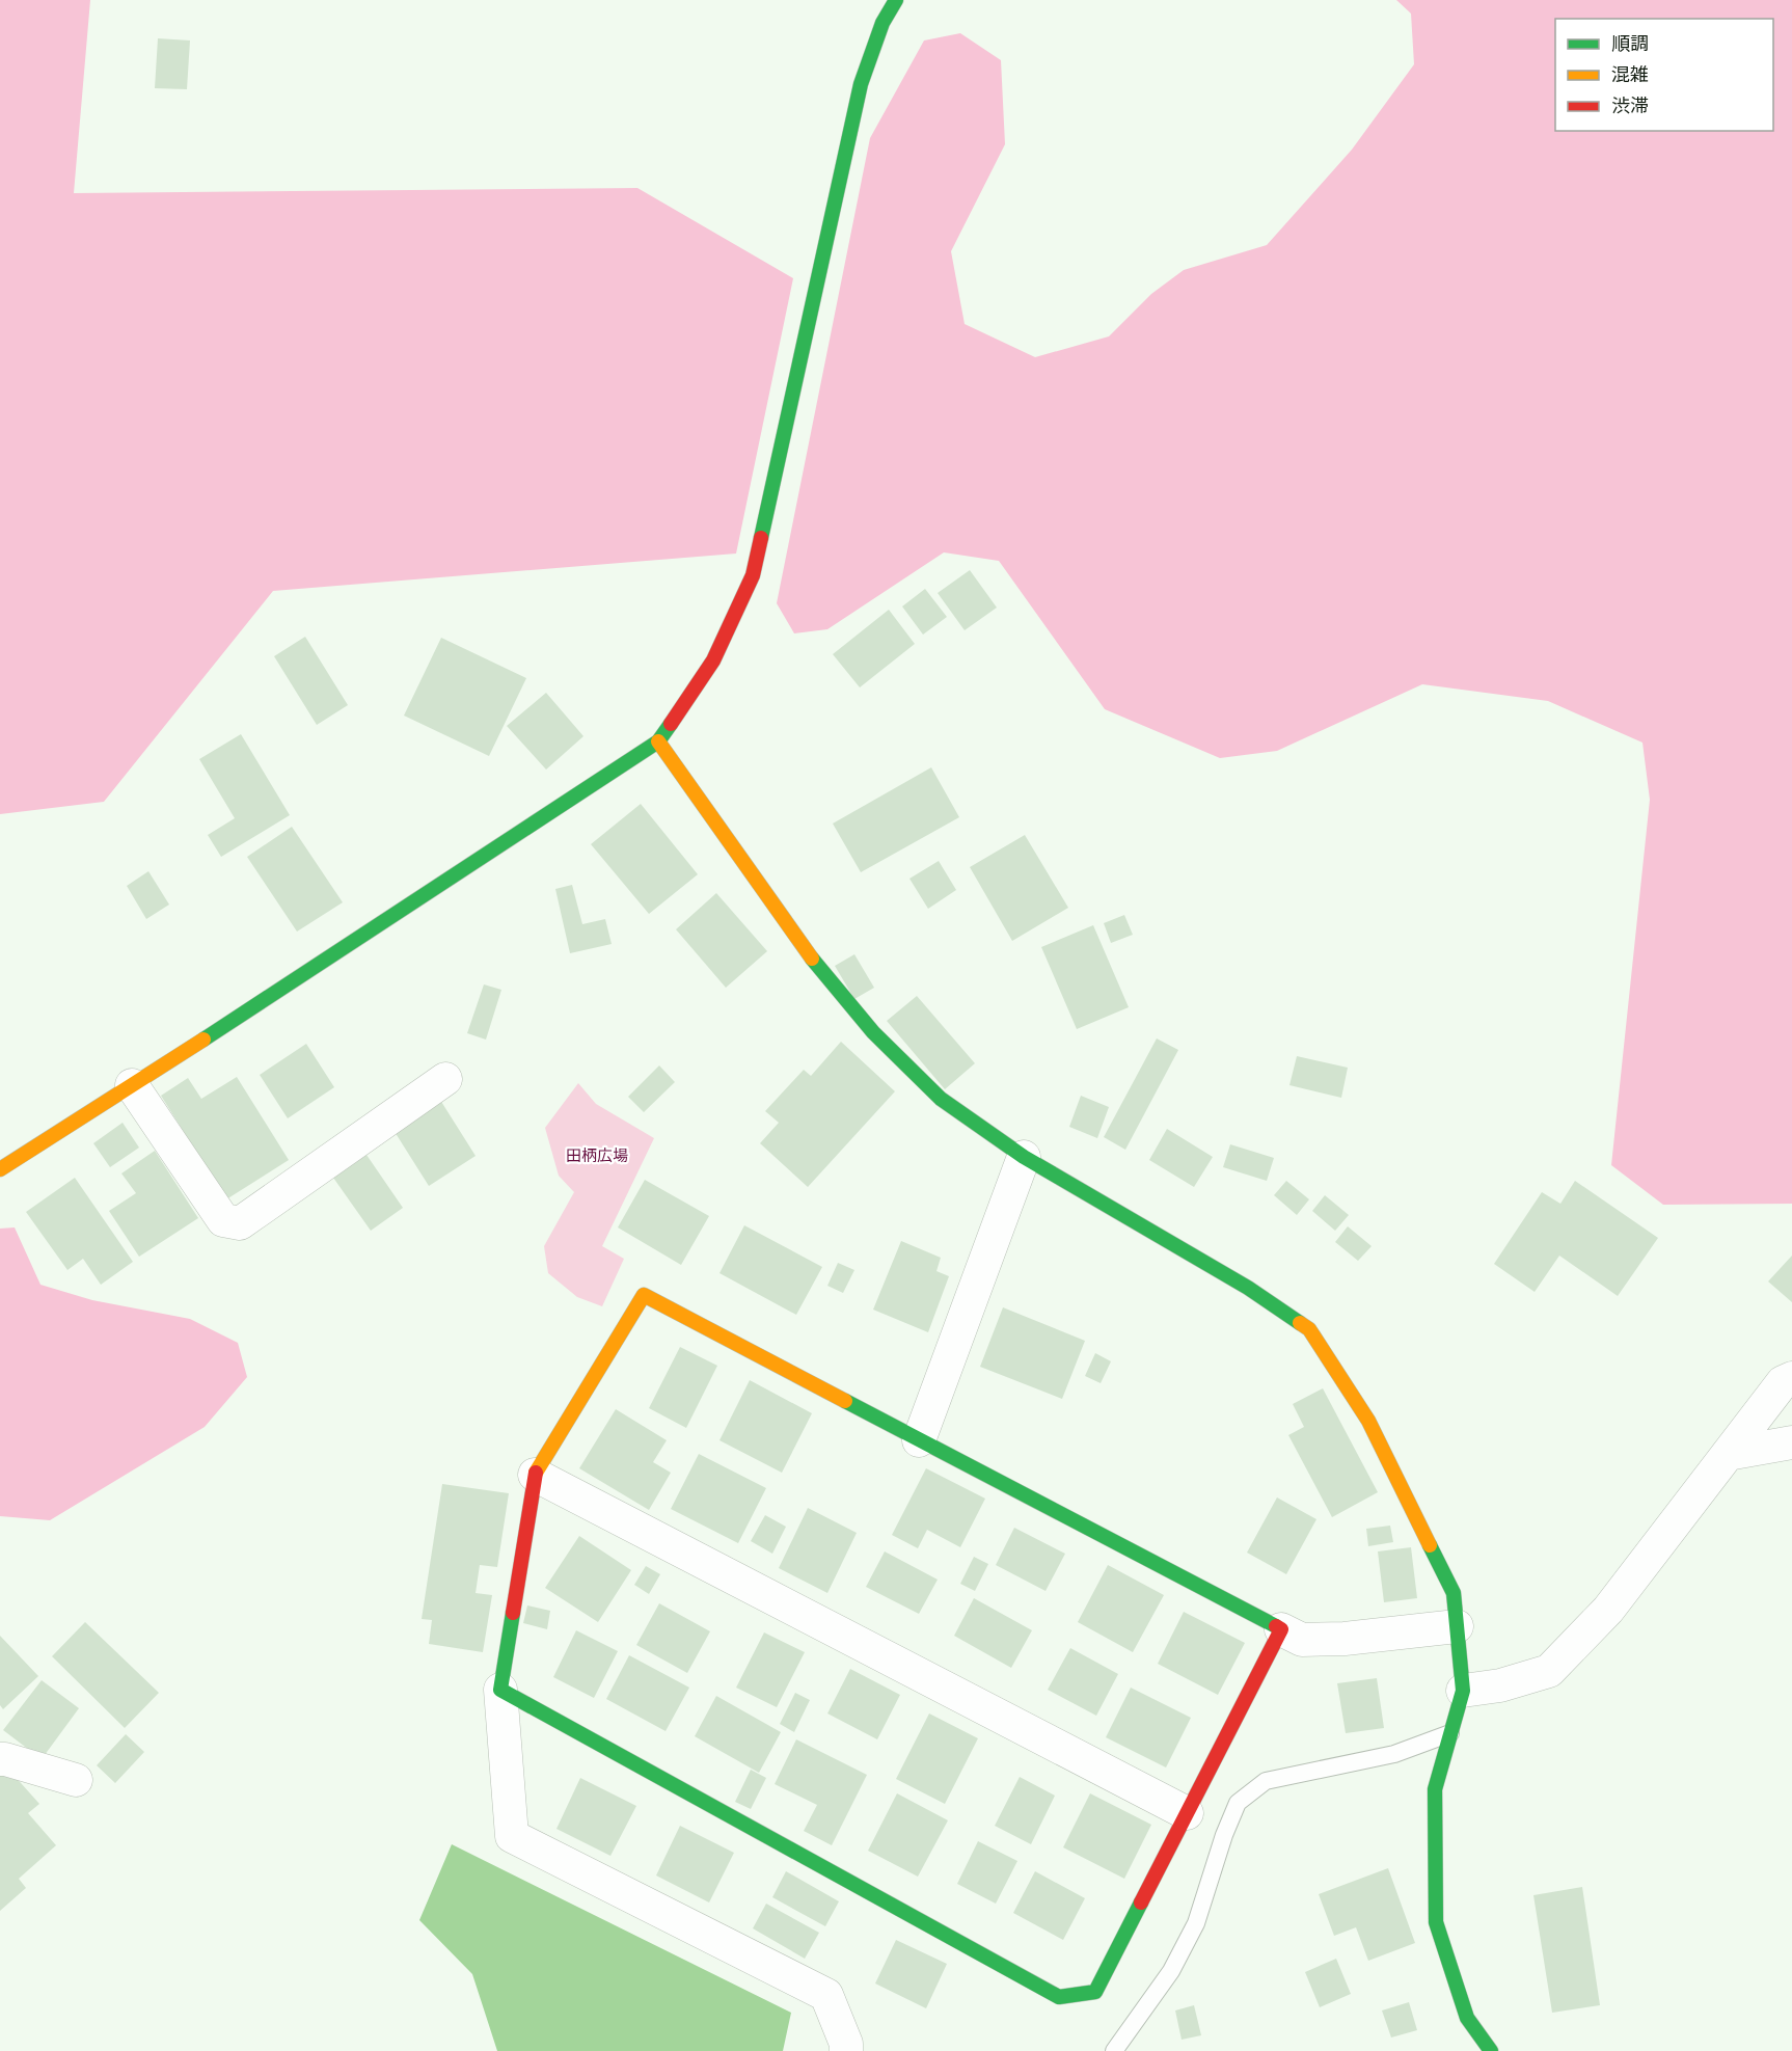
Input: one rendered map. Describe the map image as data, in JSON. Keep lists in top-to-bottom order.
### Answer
{
  "parks": ["田柄広場"],
  "legend": ["順調", "混雑", "渋滞"]
}
